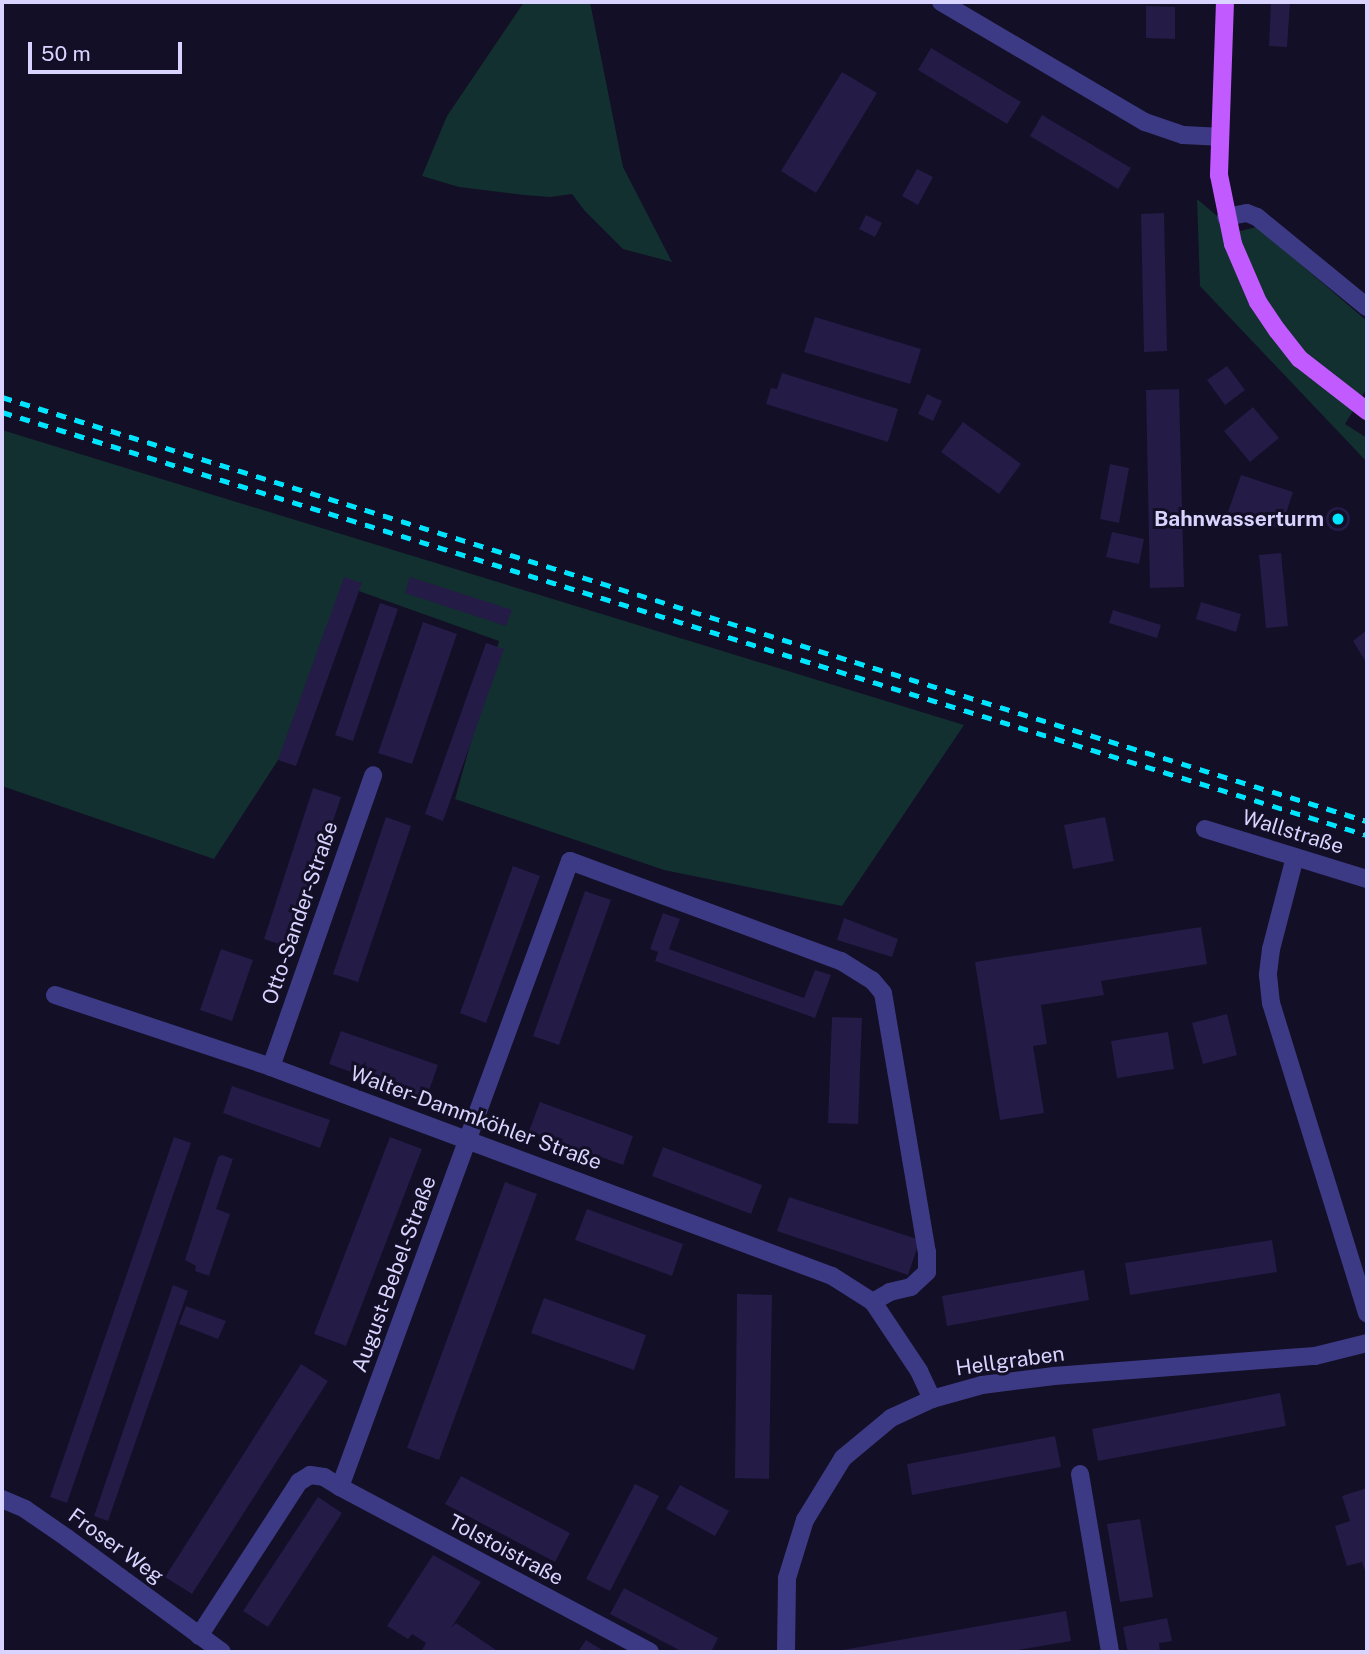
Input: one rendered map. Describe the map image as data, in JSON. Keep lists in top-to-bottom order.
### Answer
{
  "streets": {
    "street": [
      "Wallstraße",
      "Otto-Sander-Straße",
      "Walter-Dammköhler Straße",
      "August-Bebel-Straße",
      "Hellgraben",
      "Froser Weg",
      "Tolstoistraße"
    ]
  },
  "crossings": [
    ["Otto-Sander-Straße", "Walter-Dammköhler Straße"],
    ["Walter-Dammköhler Straße", "August-Bebel-Straße"],
    ["Walter-Dammköhler Straße", "Hellgraben"],
    ["August-Bebel-Straße", "Tolstoistraße"]
  ],
  "places": ["Bahnwasserturm"],
  "scale_bar": "50 m"
}
